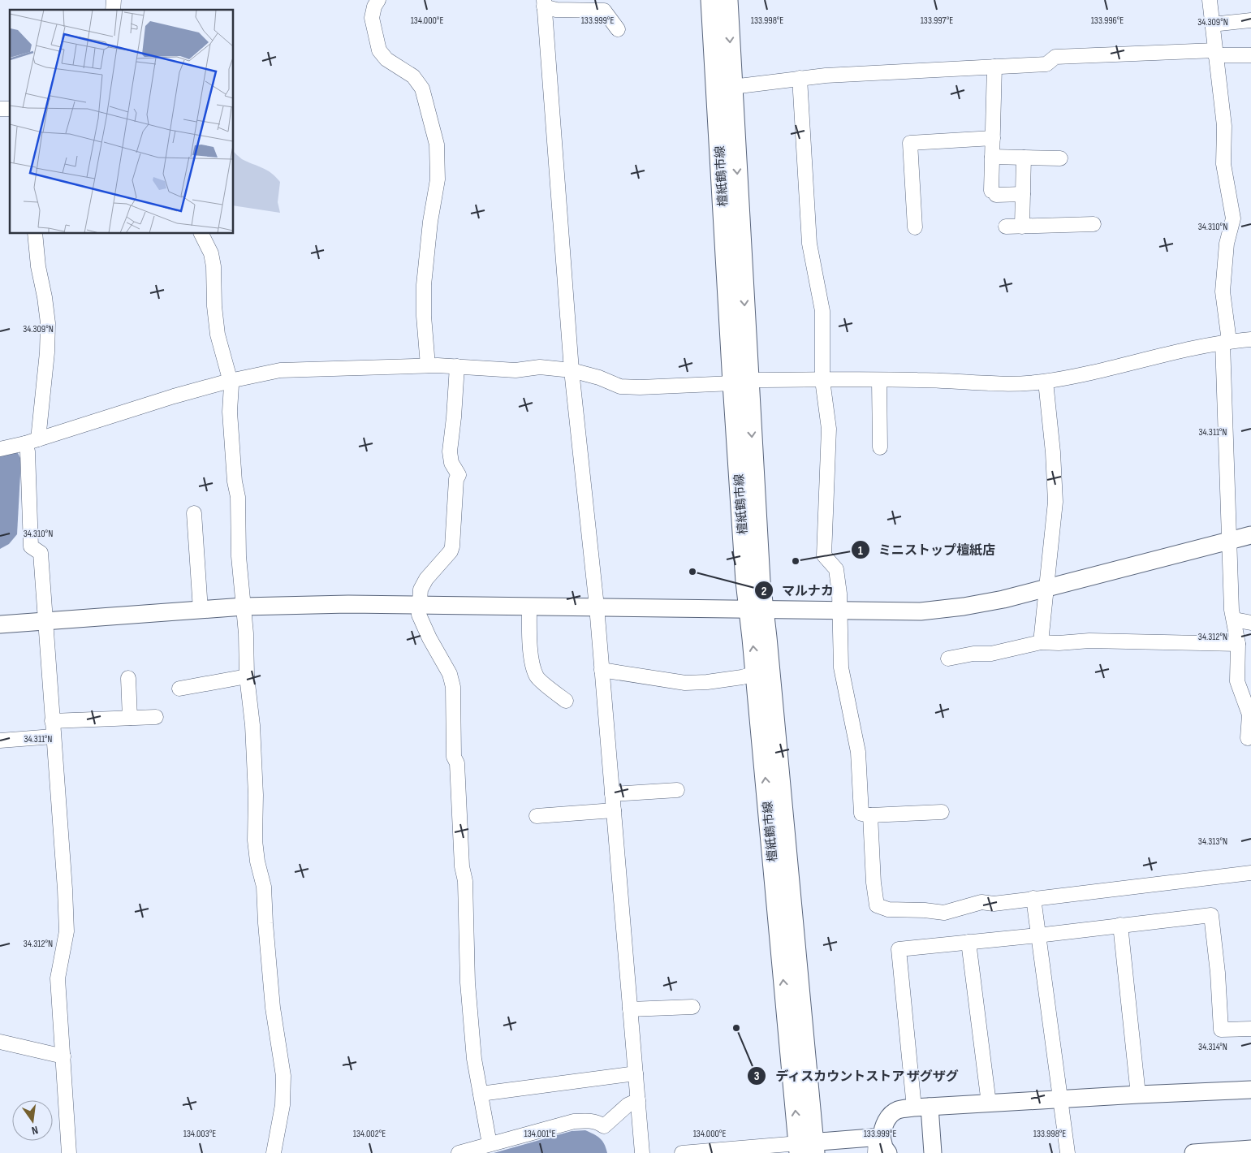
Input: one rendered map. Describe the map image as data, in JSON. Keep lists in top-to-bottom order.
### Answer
{
  "streets": {
    "main road": ["檀紙鶴市線"]
  },
  "places": ["ミニストップ檀紙店", "マルナカ", "ディスカウントストア ザグザグ"],
  "north": "bottom",
  "coordinates": [
    "134.000°E",
    "133.999°E",
    "133.998°E",
    "133.997°E",
    "133.996°E",
    "34.309°N",
    "34.310°N",
    "34.311°N",
    "34.312°N",
    "34.313°N",
    "34.314°N",
    "134.003°E",
    "134.002°E",
    "134.001°E"
  ]
}
